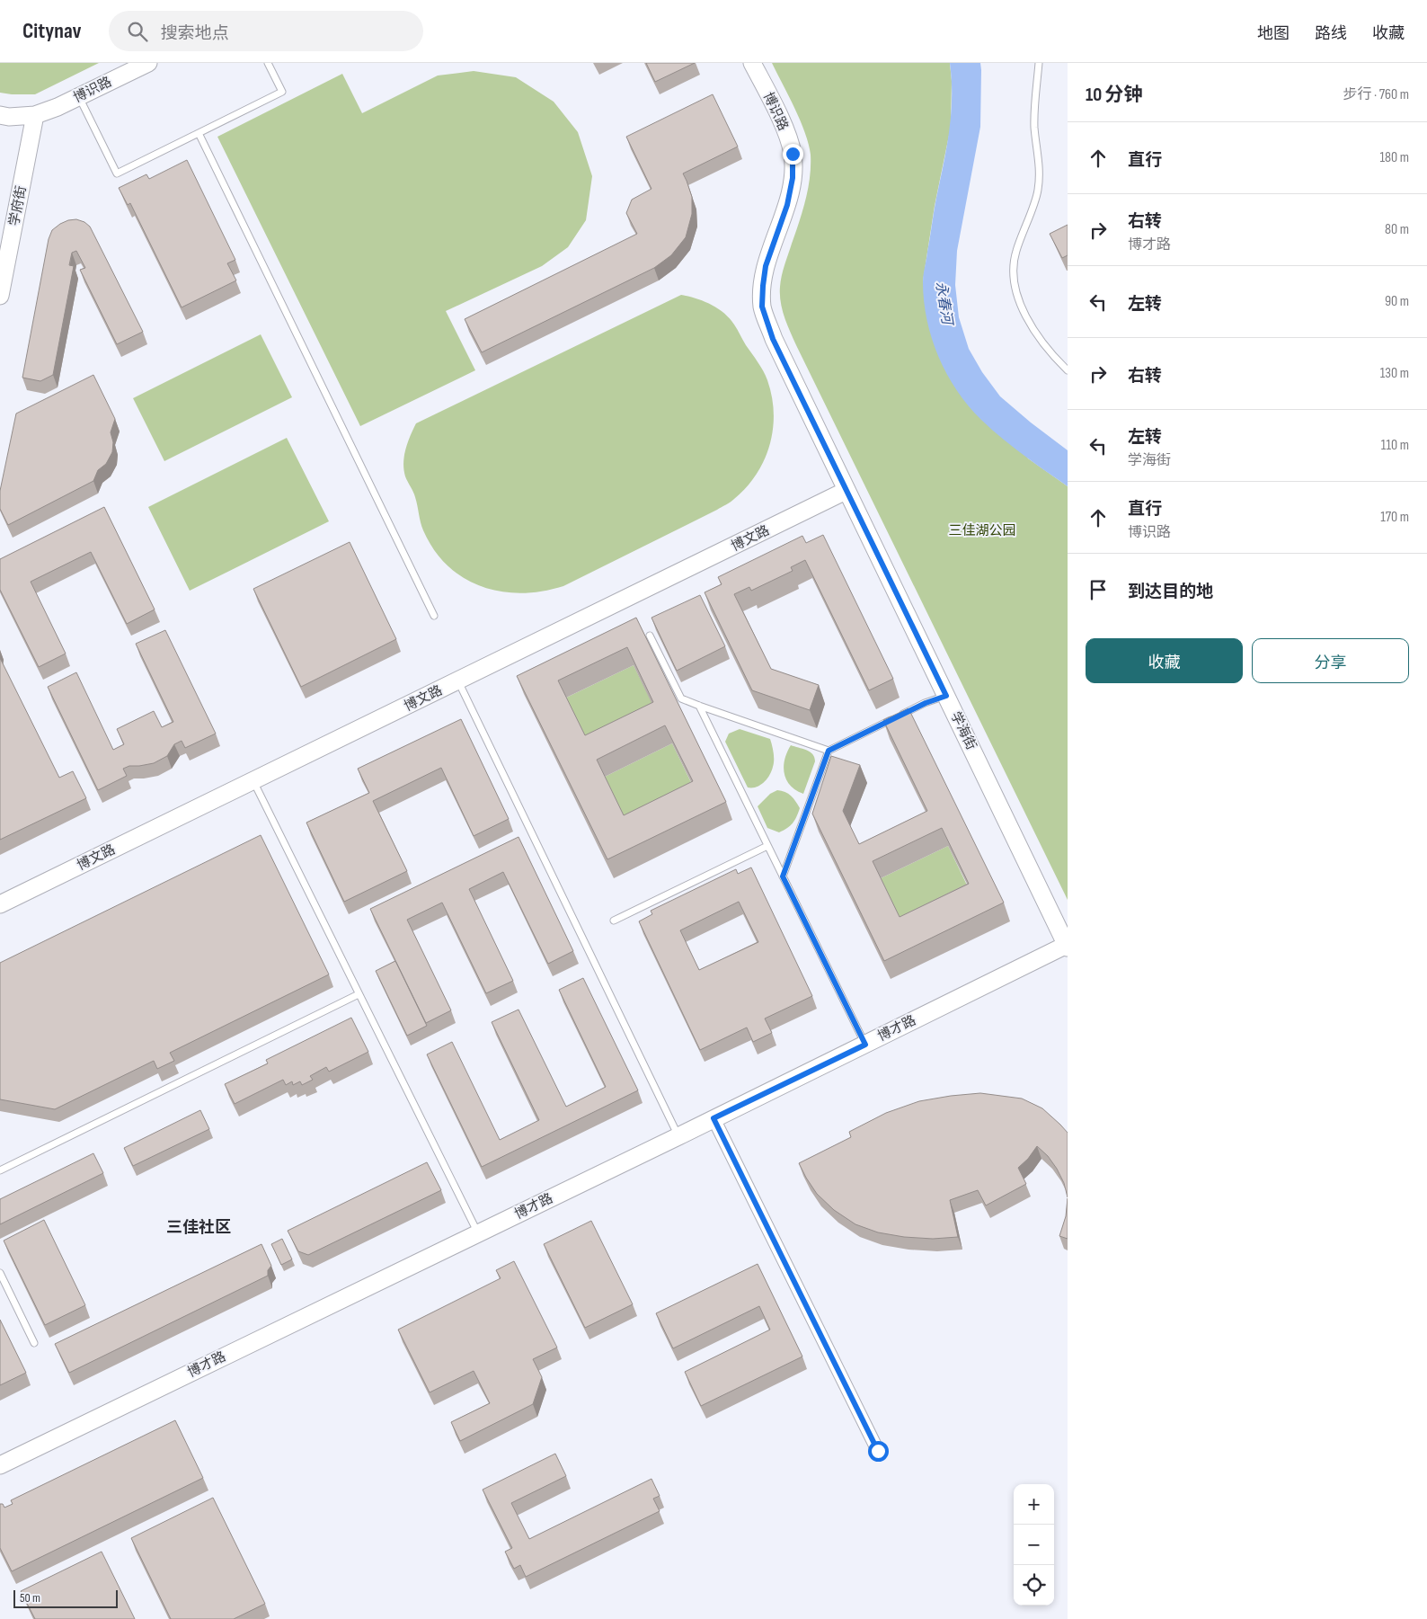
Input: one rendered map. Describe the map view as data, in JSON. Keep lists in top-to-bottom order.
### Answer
{
  "streets": {
    "street": [
      "博识路",
      "学府街",
      "博文路",
      "学海街",
      "博才路"
    ]
  },
  "crossings": [
    ["博识路", "学府街"],
    ["博识路", "博文路"],
    ["博识路", "学海街"],
    ["博文路", "学海街"],
    ["学海街", "博才路"]
  ],
  "districts": ["三佳社区"],
  "water": ["永春河"],
  "parks": ["三佳湖公园"],
  "scale_bar": "50 m",
  "page": {
    "header": "Citynav",
    "search": "搜索地点",
    "nav": ["地图", "路线", "收藏"],
    "heading": ["10 分钟", "步行 · 760 m"],
    "list": [
      ["直行", "180 m"],
      ["右转", "博才路", "80 m"],
      ["左转", "90 m"],
      ["右转", "130 m"],
      ["左转", "学海街", "110 m"],
      ["直行", "博识路", "170 m"],
      "到达目的地"
    ],
    "buttons": ["收藏", "分享"],
    "map_buttons": ["+", "−"],
    "scale": "50 m"
  }
}
